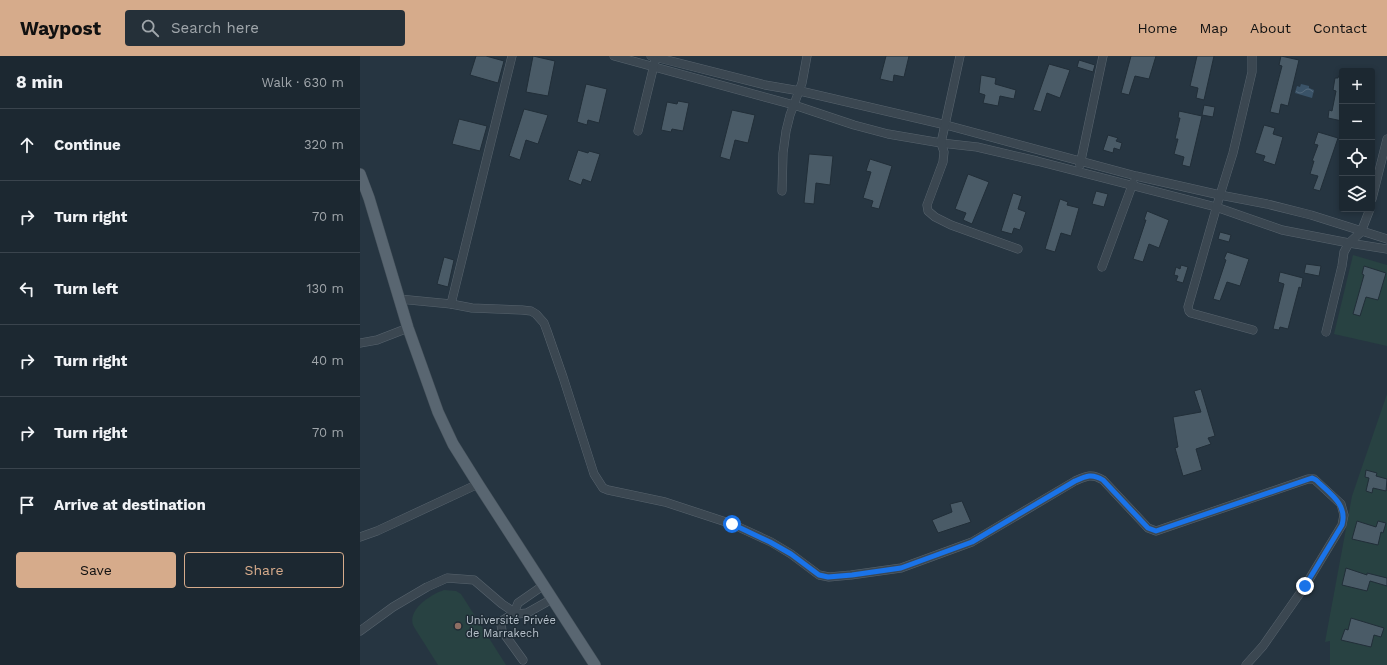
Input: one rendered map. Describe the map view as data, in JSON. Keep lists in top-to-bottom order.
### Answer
{
  "places": ["Université Privée de Marrakech"],
  "page": {
    "header": "Waypost",
    "search": "Search here",
    "nav": [
      "Home",
      "Map",
      "About",
      "Contact"
    ],
    "heading": ["8 min", "Walk · 630 m"],
    "map_buttons": ["+", "−"],
    "list": [
      ["Continue", "320 m"],
      ["Turn right", "70 m"],
      ["Turn left", "130 m"],
      ["Turn right", "40 m"],
      ["Turn right", "70 m"],
      "Arrive at destination"
    ],
    "buttons": ["Save", "Share"]
  }
}
